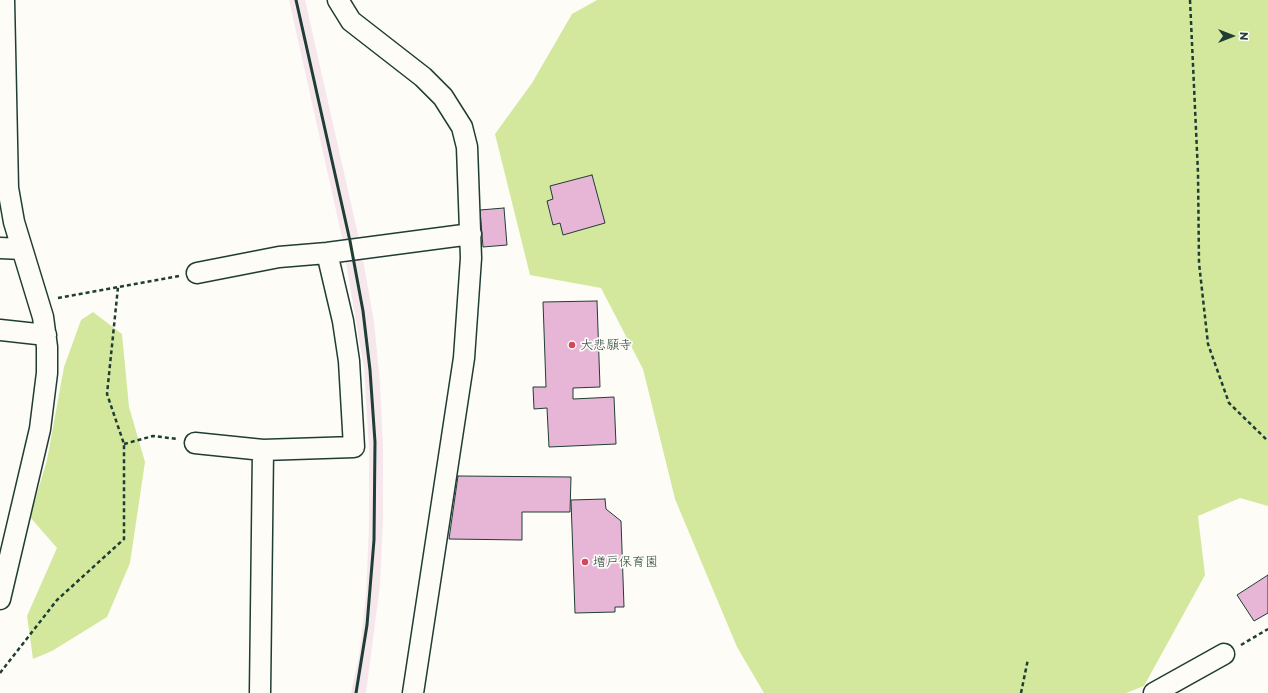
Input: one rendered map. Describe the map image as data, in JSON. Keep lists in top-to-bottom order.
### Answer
{
  "places": ["大悲願寺", "増戸保育園"],
  "north": "right"
}
